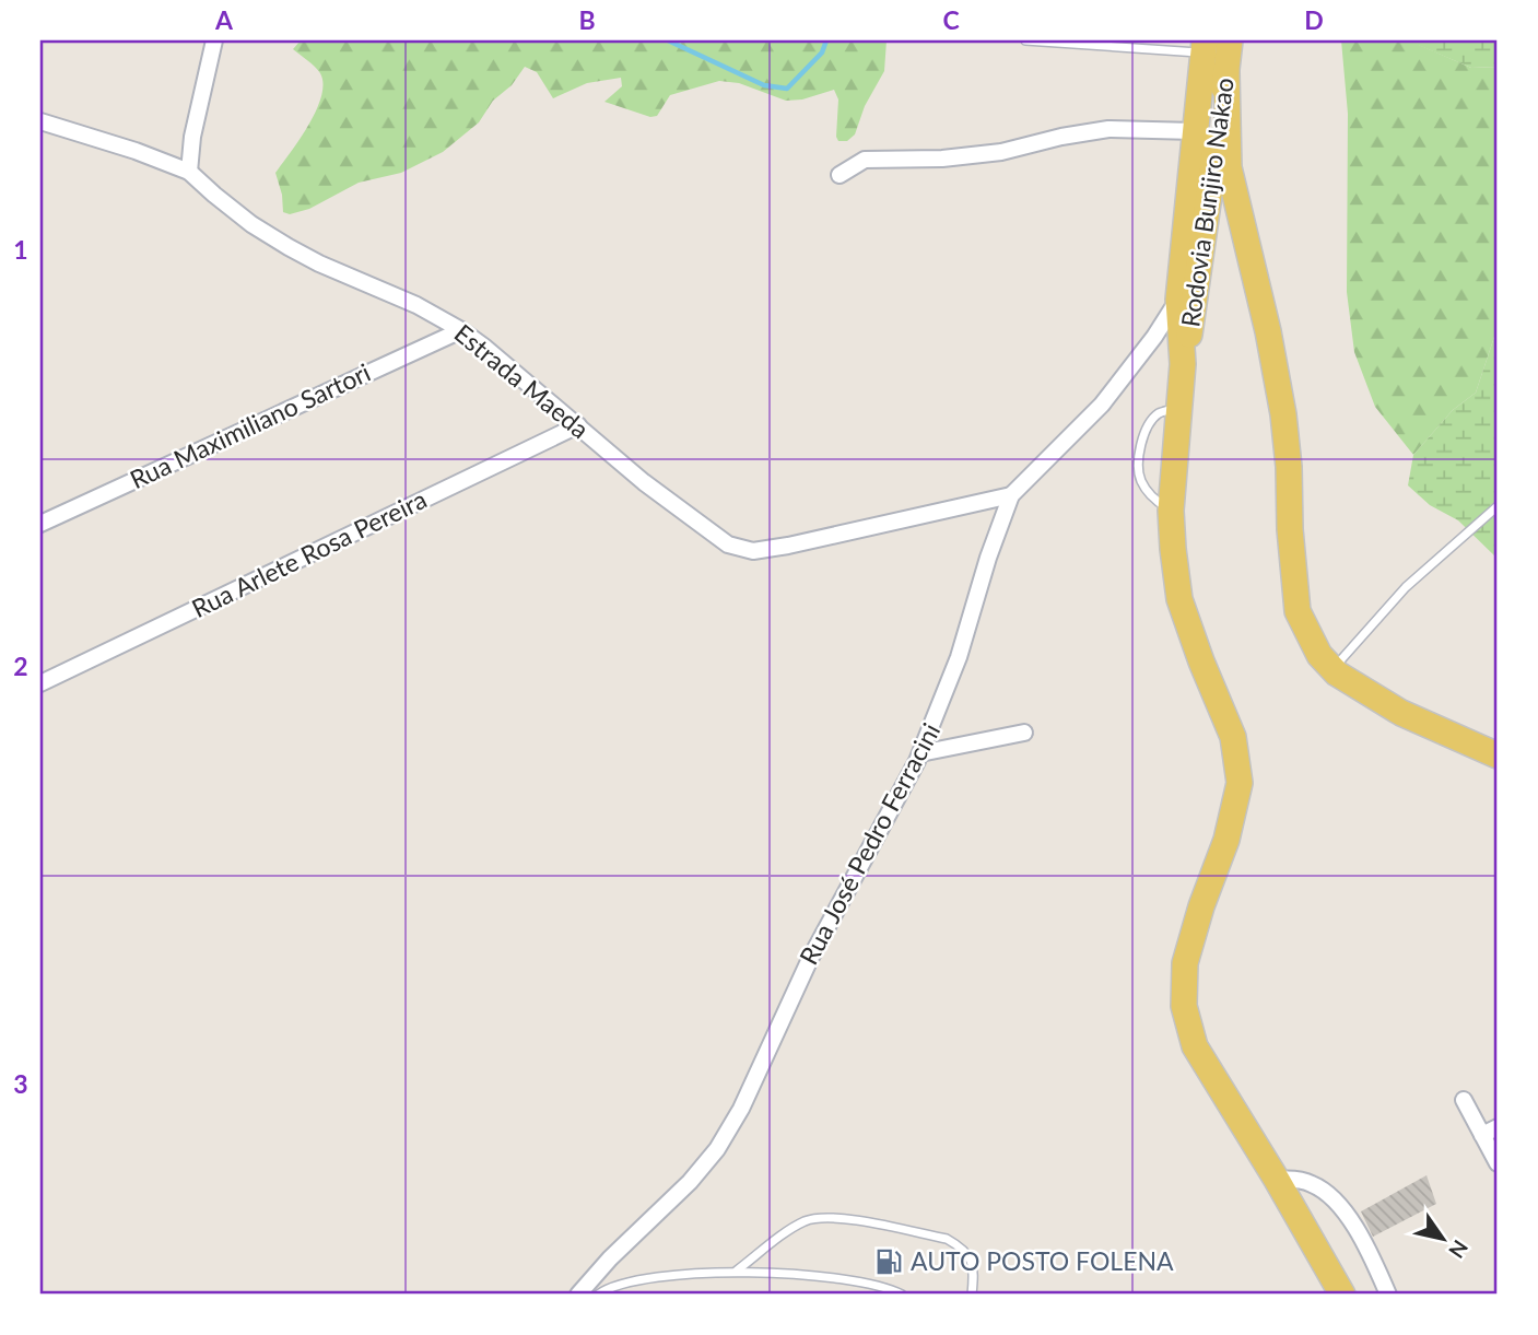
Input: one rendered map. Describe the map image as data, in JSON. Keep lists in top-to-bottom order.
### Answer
{
  "streets": {
    "main road": ["Rodovia Bunjiro Nakao"],
    "street": [
      "Estrada Maeda",
      "Rua Maximiliano Sartori",
      "Rua Arlete Rosa Pereira",
      "Rua José Pedro Ferracini"
    ]
  },
  "crossings": [
    ["Rodovia Bunjiro Nakao", "Rua José Pedro Ferracini"],
    ["Estrada Maeda", "Rua Maximiliano Sartori"],
    ["Estrada Maeda", "Rua Arlete Rosa Pereira"],
    ["Estrada Maeda", "Rua José Pedro Ferracini"]
  ],
  "places": {
    "fuel station": ["AUTO POSTO FOLENA"]
  },
  "north": "bottom right",
  "grid": {
    "columns": [
      "A",
      "B",
      "C",
      "D"
    ],
    "rows": ["1", "2", "3"]
  }
}
